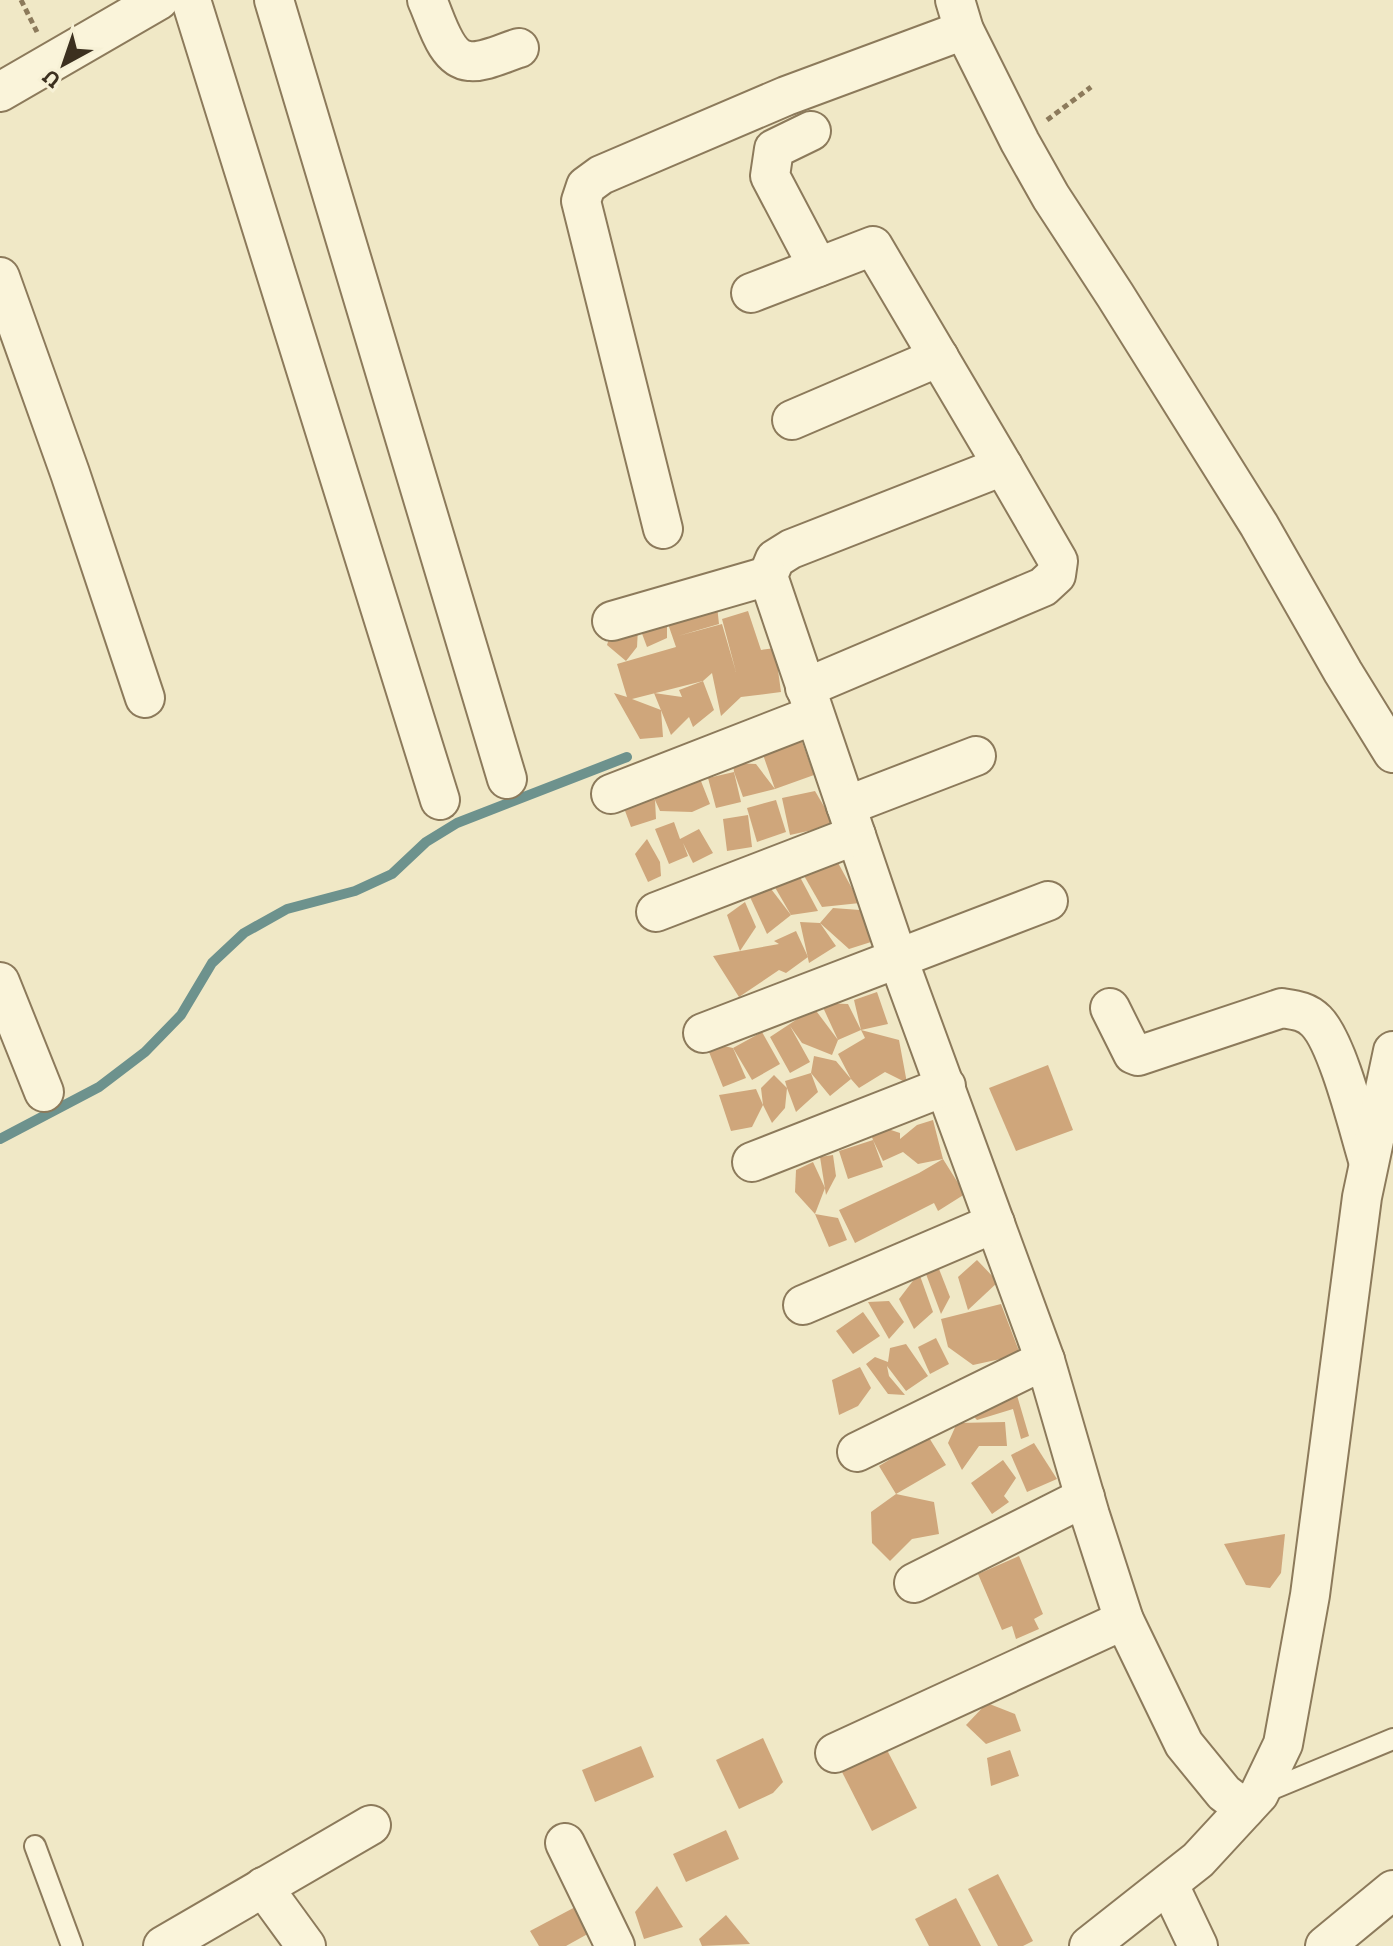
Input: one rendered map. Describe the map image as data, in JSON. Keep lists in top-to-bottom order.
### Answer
{
  "north": "bottom left"
}
